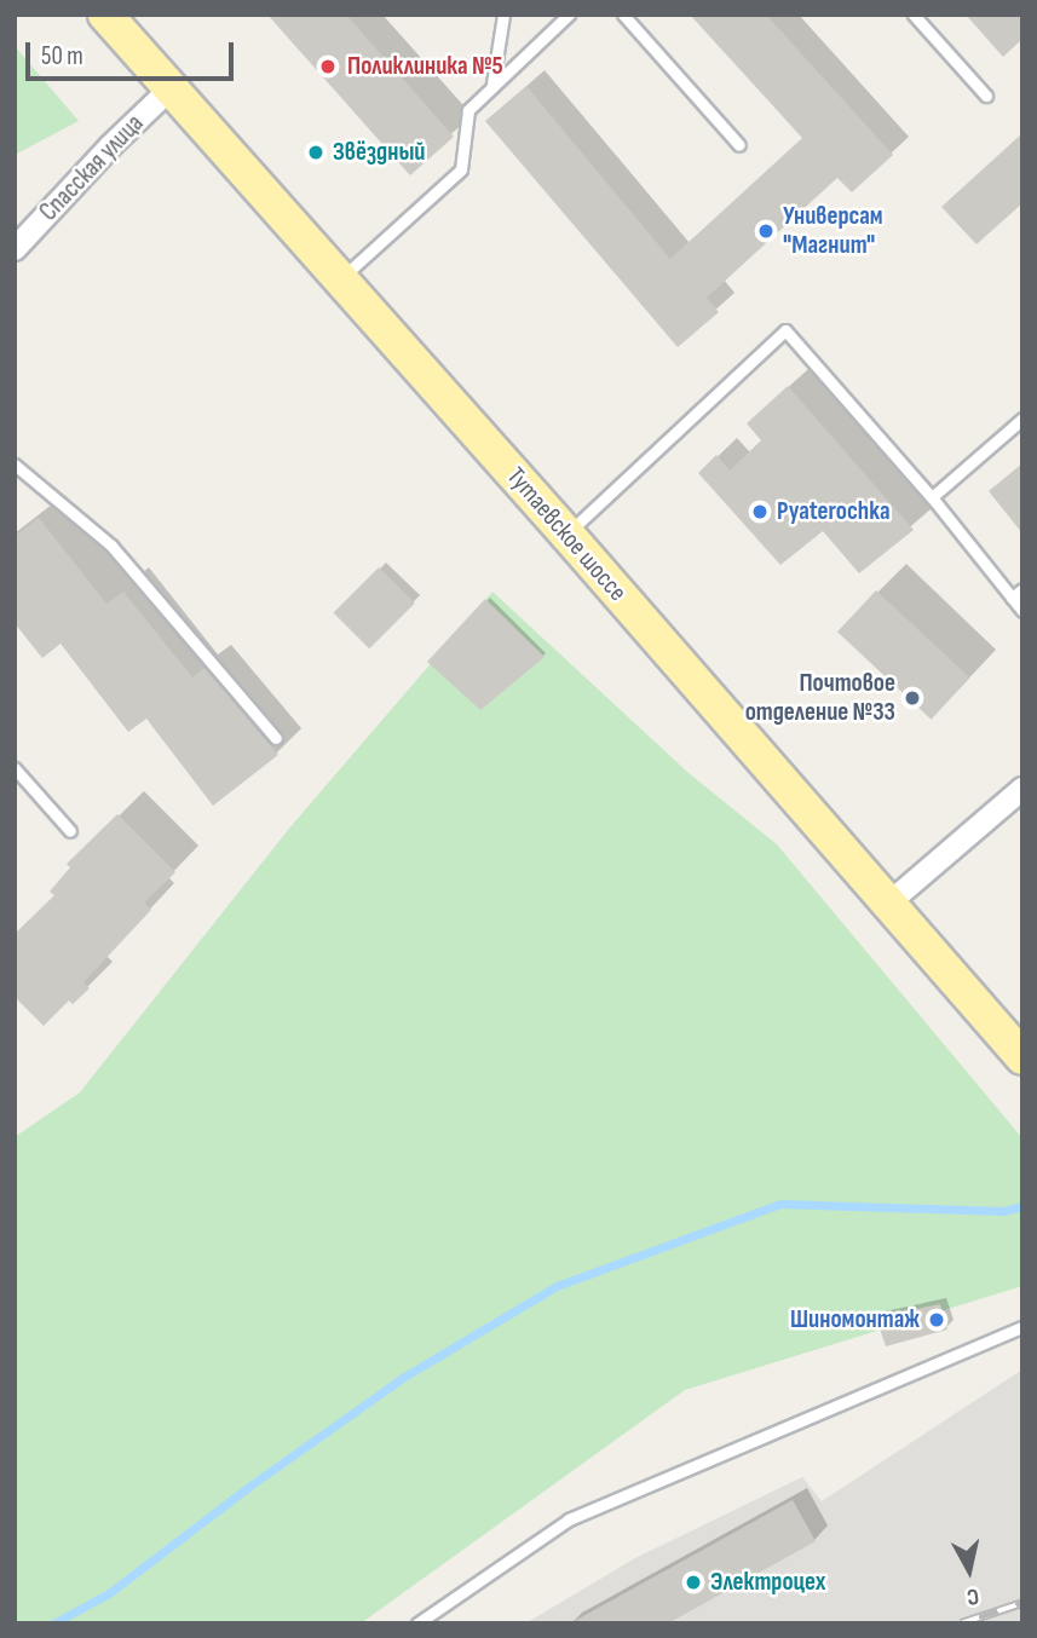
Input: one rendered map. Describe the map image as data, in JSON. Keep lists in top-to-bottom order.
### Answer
{
  "streets": {
    "main road": ["Тутаевское шоссе"],
    "street": ["Спасская улица"]
  },
  "crossings": [
    ["Спасская улица", "Тутаевское шоссе"]
  ],
  "places": [
    "Поликлиника №5",
    "Звёздный",
    "Универсам \"Магнит\"",
    "Pyaterochka",
    "Почтовое отделение №33",
    "Шиномонтаж",
    "Электроцех"
  ],
  "scale_bar": "50 m",
  "north": "bottom"
}
